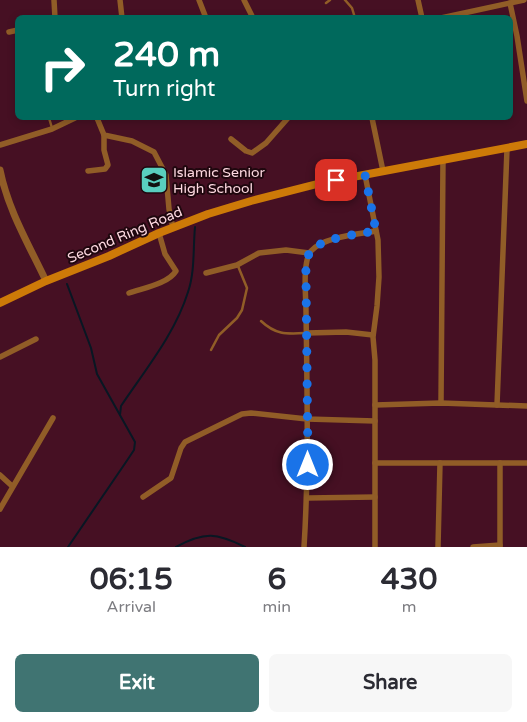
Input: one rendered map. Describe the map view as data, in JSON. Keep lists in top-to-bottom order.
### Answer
{
  "streets": {
    "main road": ["Second Ring Road"]
  },
  "places": {
    "school or university": ["Islamic Senior High School"]
  },
  "page": {
    "turn": ["240 m", "Turn right"],
    "eta": [
      "06:15",
      "Arrival",
      "6",
      "min",
      "430",
      "m"
    ],
    "buttons": ["Exit", "Share"]
  }
}
